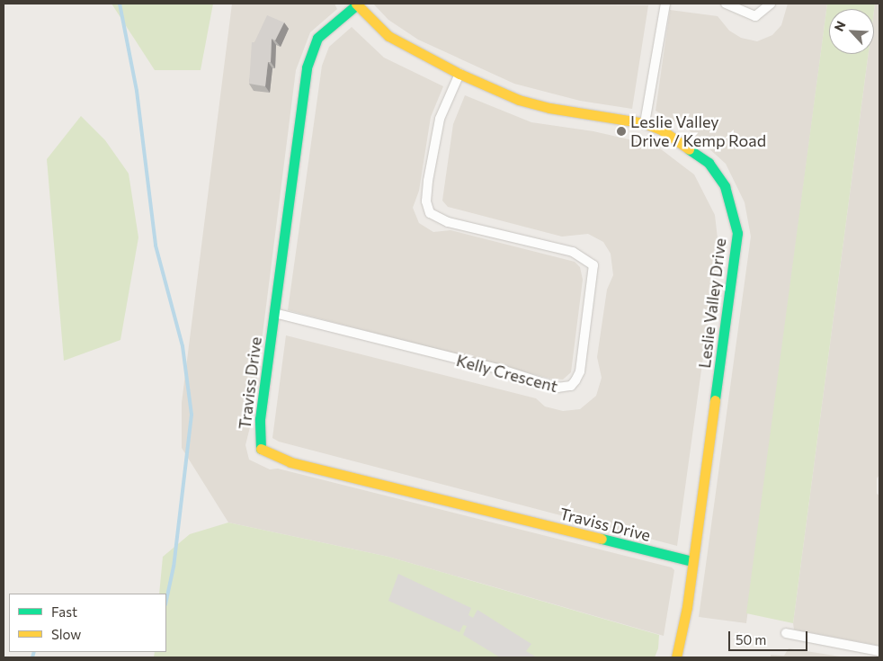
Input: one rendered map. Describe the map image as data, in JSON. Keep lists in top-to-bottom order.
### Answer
{
  "streets": {
    "street": ["Leslie Valley Drive", "Kelly Crescent", "Traviss Drive"]
  },
  "crossings": [
    ["Leslie Valley Drive", "Kelly Crescent"],
    ["Leslie Valley Drive", "Traviss Drive"],
    ["Kelly Crescent", "Traviss Drive"]
  ],
  "places": ["Leslie Valley Drive / Kemp Road"],
  "legend": ["Fast", "Slow"],
  "scale_bar": "50 m",
  "north": "top left"
}
